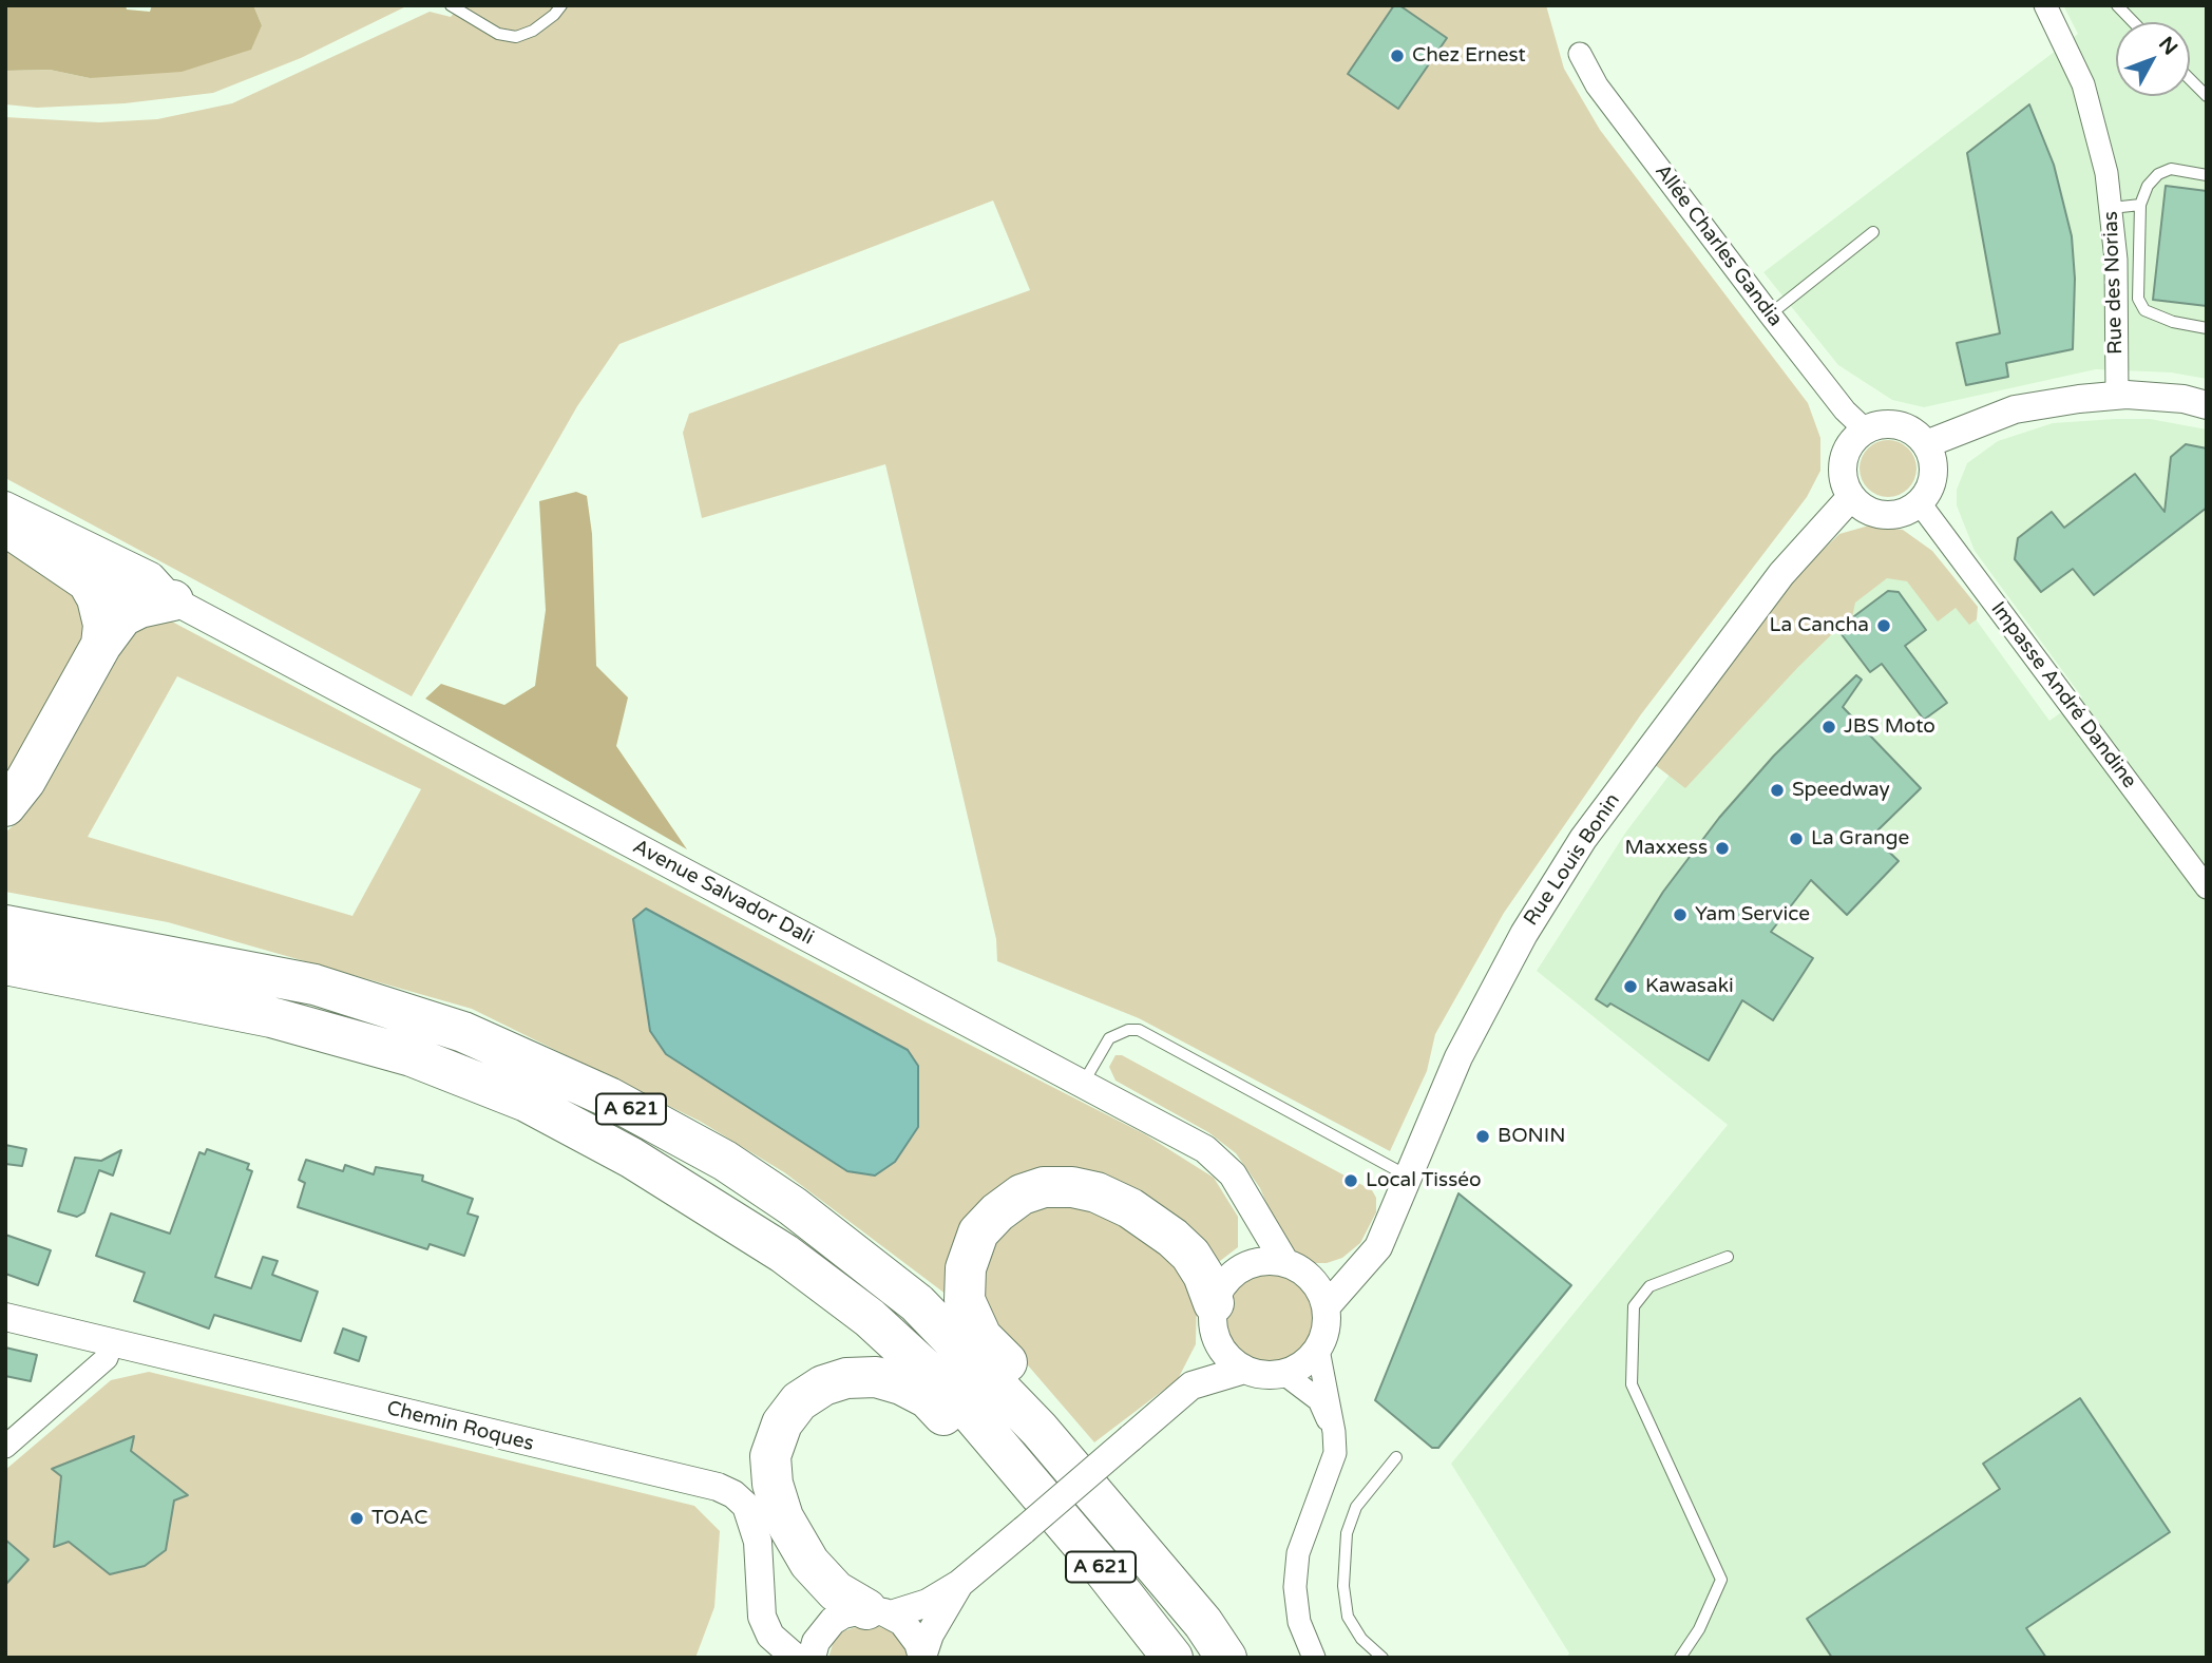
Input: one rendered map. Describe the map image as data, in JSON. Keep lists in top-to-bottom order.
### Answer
{
  "streets": {
    "highway": ["A 621"],
    "street": [
      "Allée Charles Gandia",
      "Rue des Norias",
      "Impasse André Dandine",
      "Rue Louis Bonin",
      "Avenue Salvador Dali",
      "Chemin Roques"
    ]
  },
  "crossings": [
    ["Allée Charles Gandia", "Impasse André Dandine"],
    ["Allée Charles Gandia", "Rue Louis Bonin"],
    ["Impasse André Dandine", "Rue Louis Bonin"],
    ["Rue Louis Bonin", "Avenue Salvador Dali"]
  ],
  "places": [
    "Chez Ernest",
    "La Cancha",
    "JBS Moto",
    "Speedway",
    "La Grange",
    "Maxxess",
    "Yam Service",
    "Kawasaki",
    "BONIN",
    "Local Tisséo",
    "TOAC"
  ],
  "north": "top right"
}
